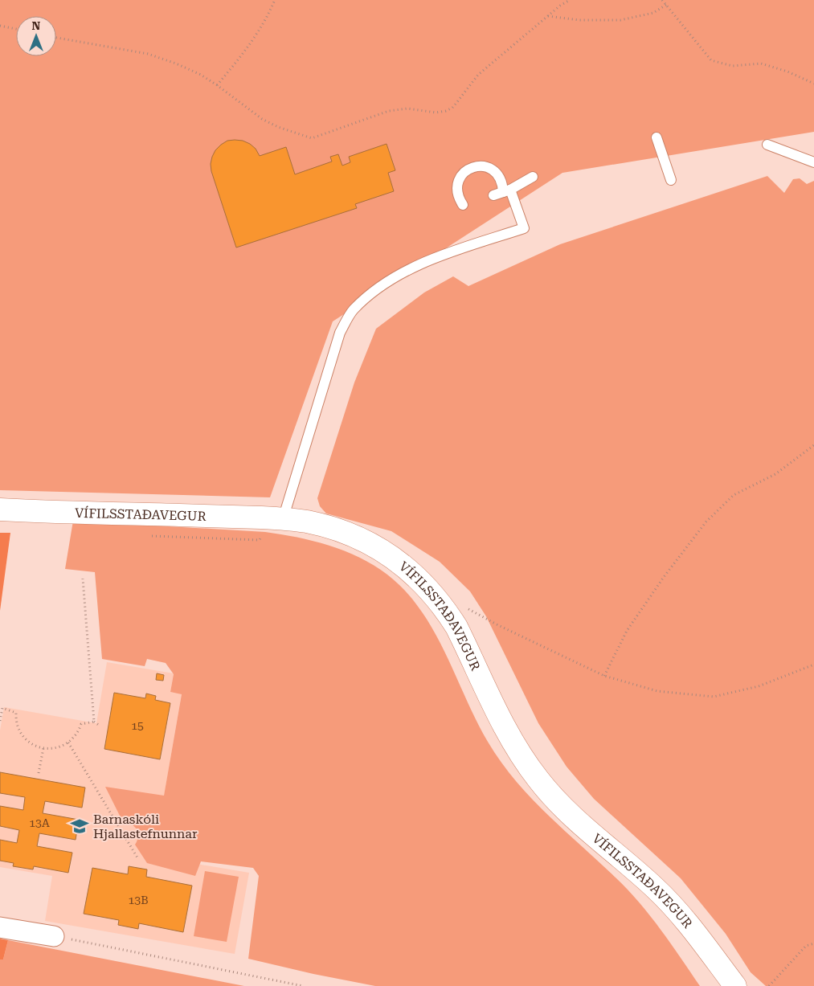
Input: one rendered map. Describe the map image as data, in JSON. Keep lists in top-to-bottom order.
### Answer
{
  "streets": {
    "main road": ["VÍFILSSTAÐAVEGUR"]
  },
  "places": {
    "school or university": ["Barnaskóli Hjallastefnunnar"]
  },
  "house_numbers": ["15", "13A", "13B"],
  "north": "top"
}
